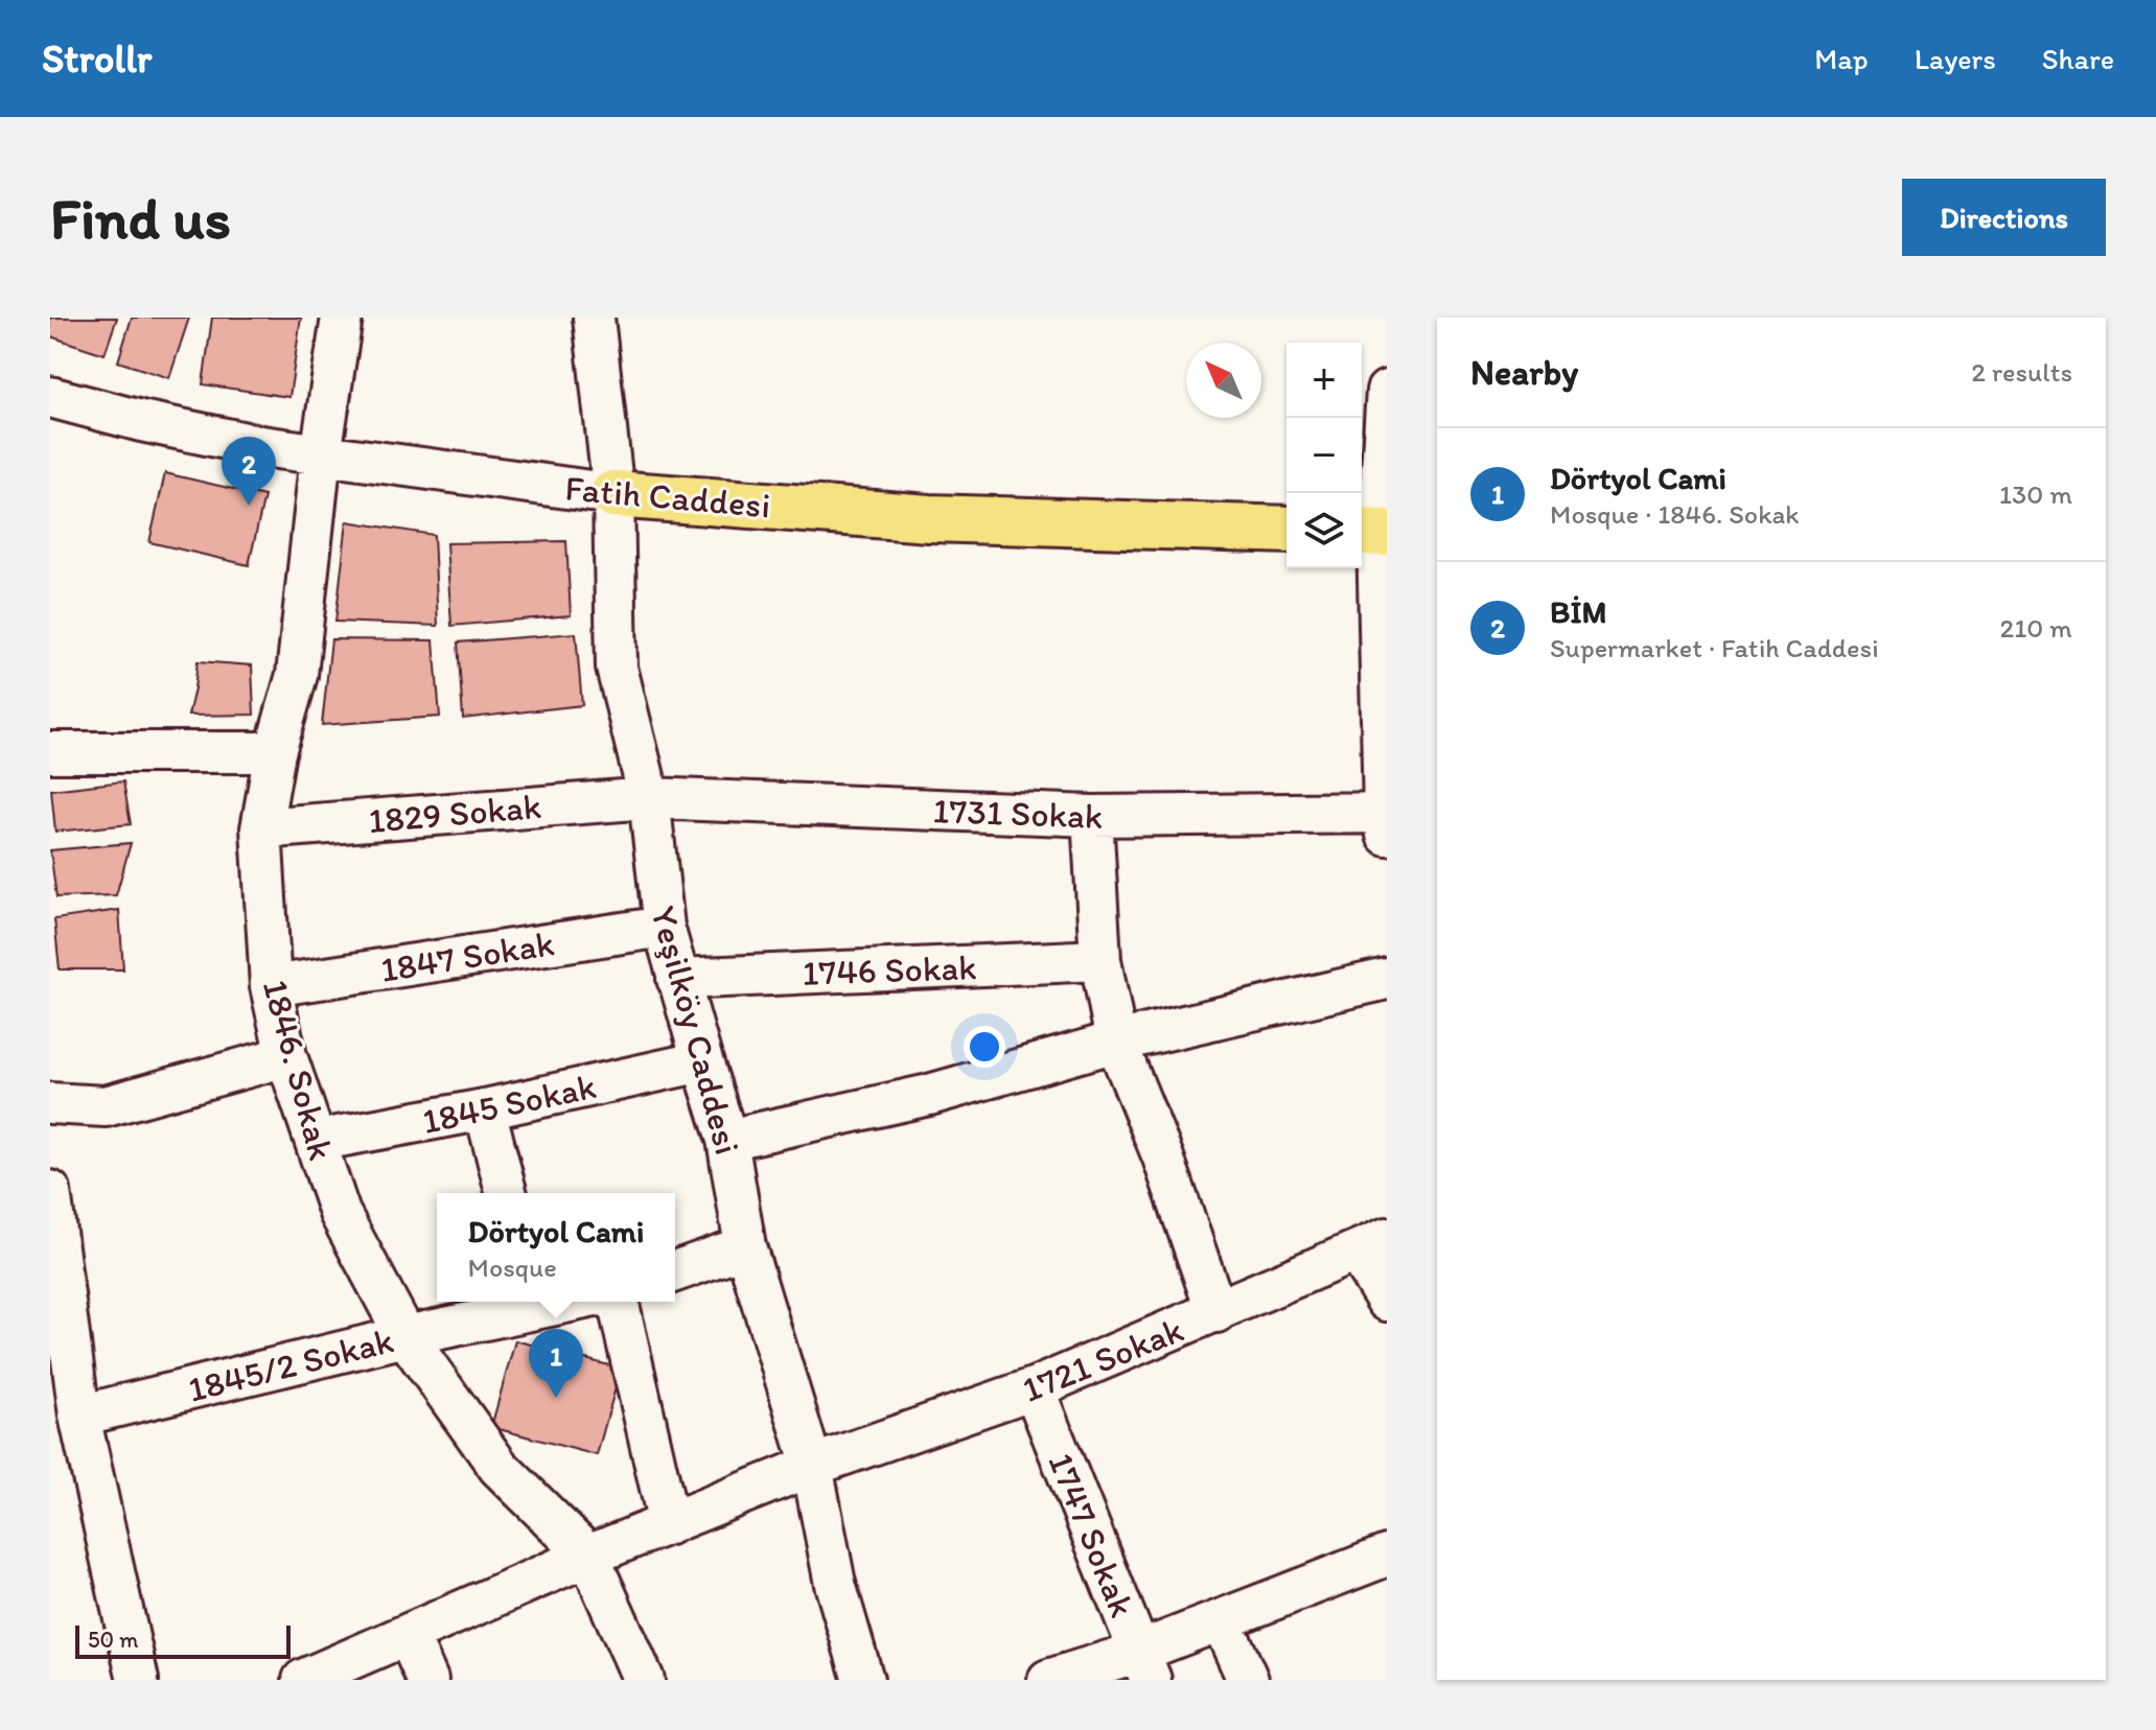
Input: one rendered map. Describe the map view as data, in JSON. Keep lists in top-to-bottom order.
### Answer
{
  "streets": {
    "main road": ["Fatih Caddesi"],
    "street": [
      "1829 Sokak",
      "1731 Sokak",
      "1847 Sokak",
      "1746 Sokak",
      "Yeşilköy Caddesi",
      "1846. Sokak",
      "1845 Sokak",
      "1721 Sokak",
      "1845/2 Sokak",
      "1747 Sokak"
    ]
  },
  "crossings": [
    ["Fatih Caddesi", "Yeşilköy Caddesi"],
    ["Fatih Caddesi", "1846. Sokak"],
    ["1829 Sokak", "1731 Sokak"],
    ["1829 Sokak", "Yeşilköy Caddesi"],
    ["1829 Sokak", "1846. Sokak"],
    ["1731 Sokak", "Yeşilköy Caddesi"],
    ["1847 Sokak", "Yeşilköy Caddesi"],
    ["1847 Sokak", "1846. Sokak"],
    ["1746 Sokak", "Yeşilköy Caddesi"],
    ["Yeşilköy Caddesi", "1845 Sokak"],
    ["Yeşilköy Caddesi", "1721 Sokak"],
    ["1846. Sokak", "1845 Sokak"],
    ["1846. Sokak", "1721 Sokak"],
    ["1846. Sokak", "1845/2 Sokak"],
    ["1721 Sokak", "1747 Sokak"]
  ],
  "scale_bar": "50 m",
  "north": "top left",
  "page": {
    "header": "Strollr",
    "nav": ["Map", "Layers", "Share"],
    "buttons": "Directions",
    "title": "Find us",
    "heading": ["Nearby", "2 results"],
    "map_buttons": ["+", "−"],
    "list": [
      {
        "mark": "1",
        "name": "Dörtyol Cami",
        "note": "Mosque · 1846. Sokak",
        "value": "130 m"
      },
      {
        "mark": "2",
        "name": "BİM",
        "note": "Supermarket · Fatih Caddesi",
        "value": "210 m"
      }
    ],
    "pins": ["2", "1"],
    "popup": ["Dörtyol Cami", "Mosque"],
    "scale": "50 m"
  }
}
